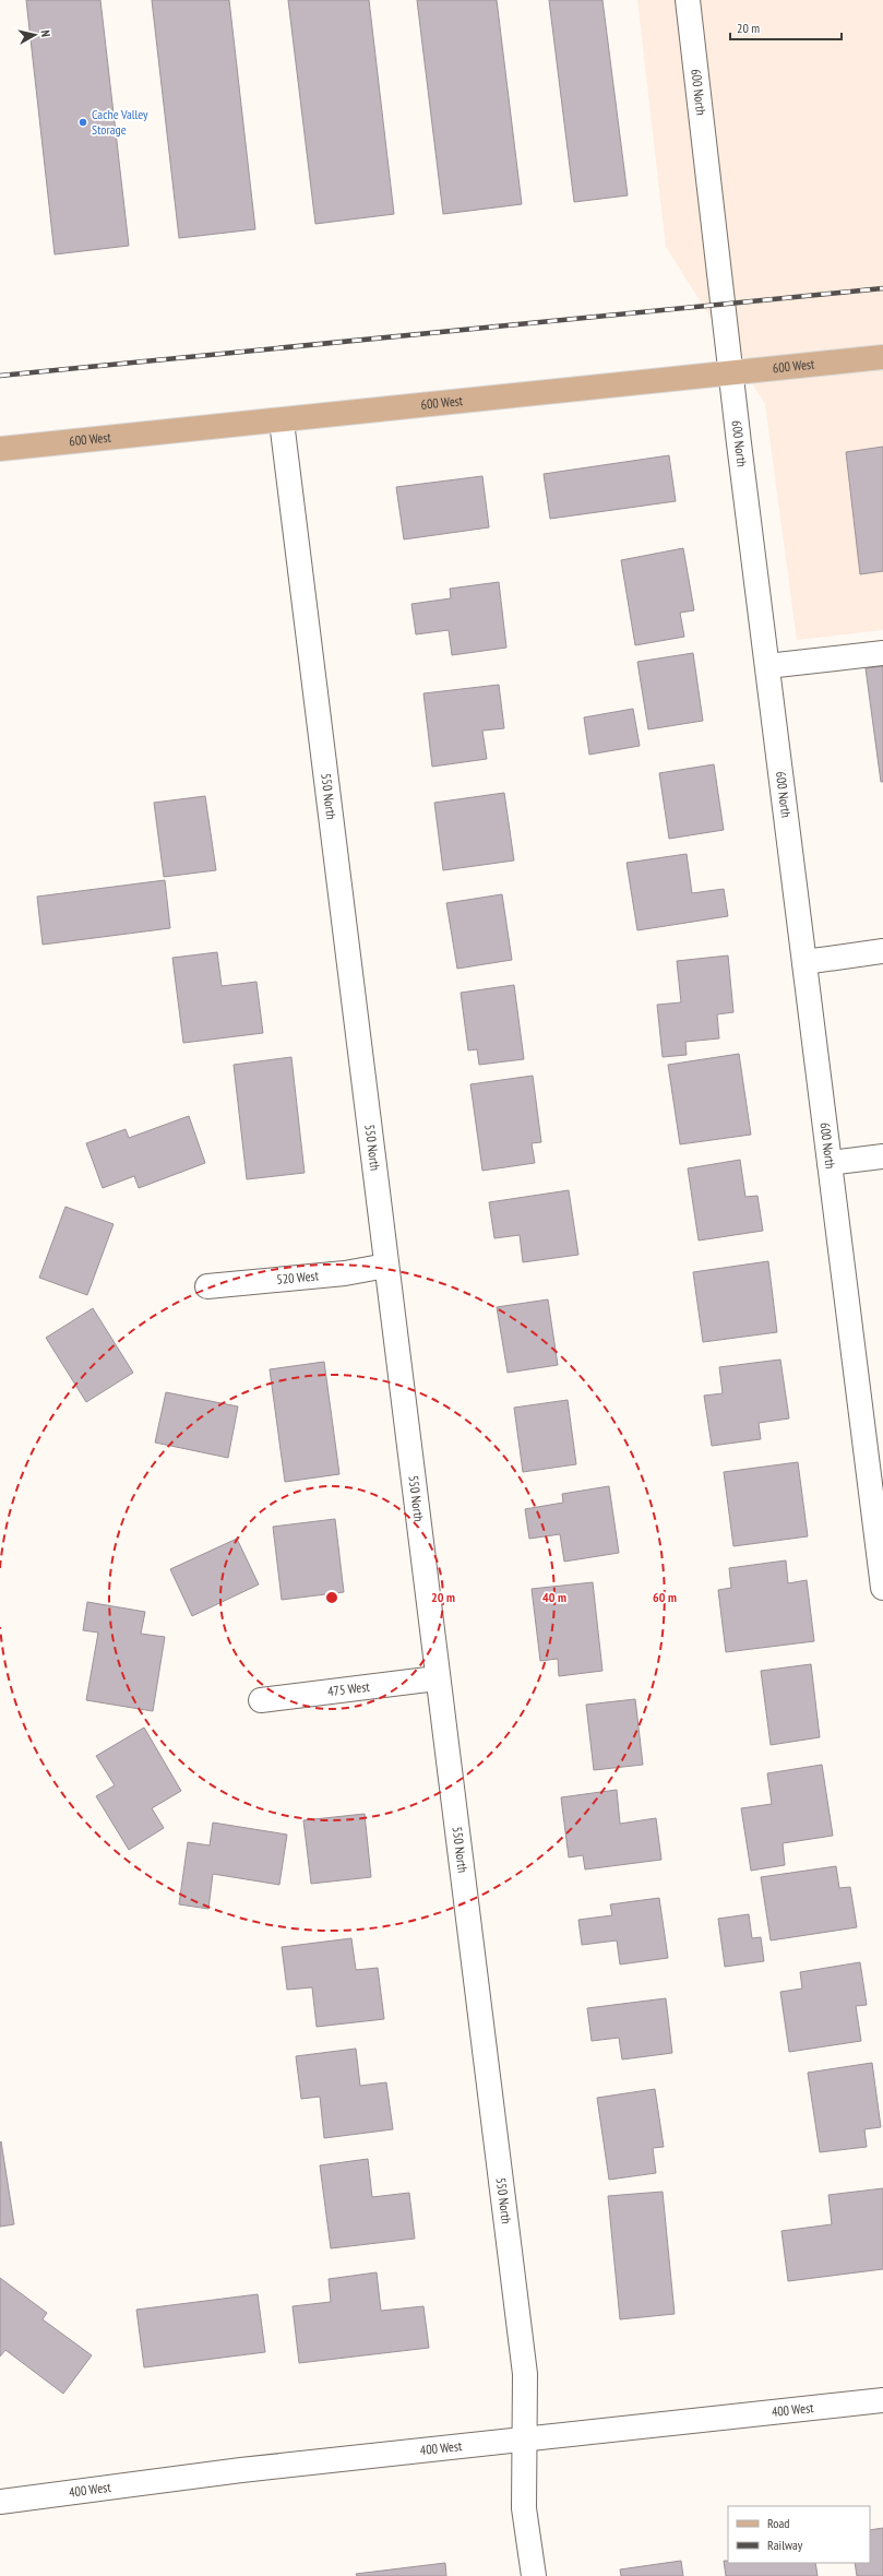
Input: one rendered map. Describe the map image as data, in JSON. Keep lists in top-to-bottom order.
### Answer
{
  "streets": {
    "main road": ["600 West"],
    "street": [
      "600 North",
      "550 North",
      "520 West",
      "475 West",
      "400 West"
    ]
  },
  "crossings": [
    ["600 North", "600 West"],
    ["600 West", "550 North"],
    ["550 North", "520 West"],
    ["550 North", "475 West"],
    ["550 North", "400 West"]
  ],
  "places": ["Cache Valley Storage"],
  "legend": ["Road", "Railway"],
  "scale_bar": "20 m",
  "north": "right",
  "rings": ["20 m", "40 m", "60 m"]
}
